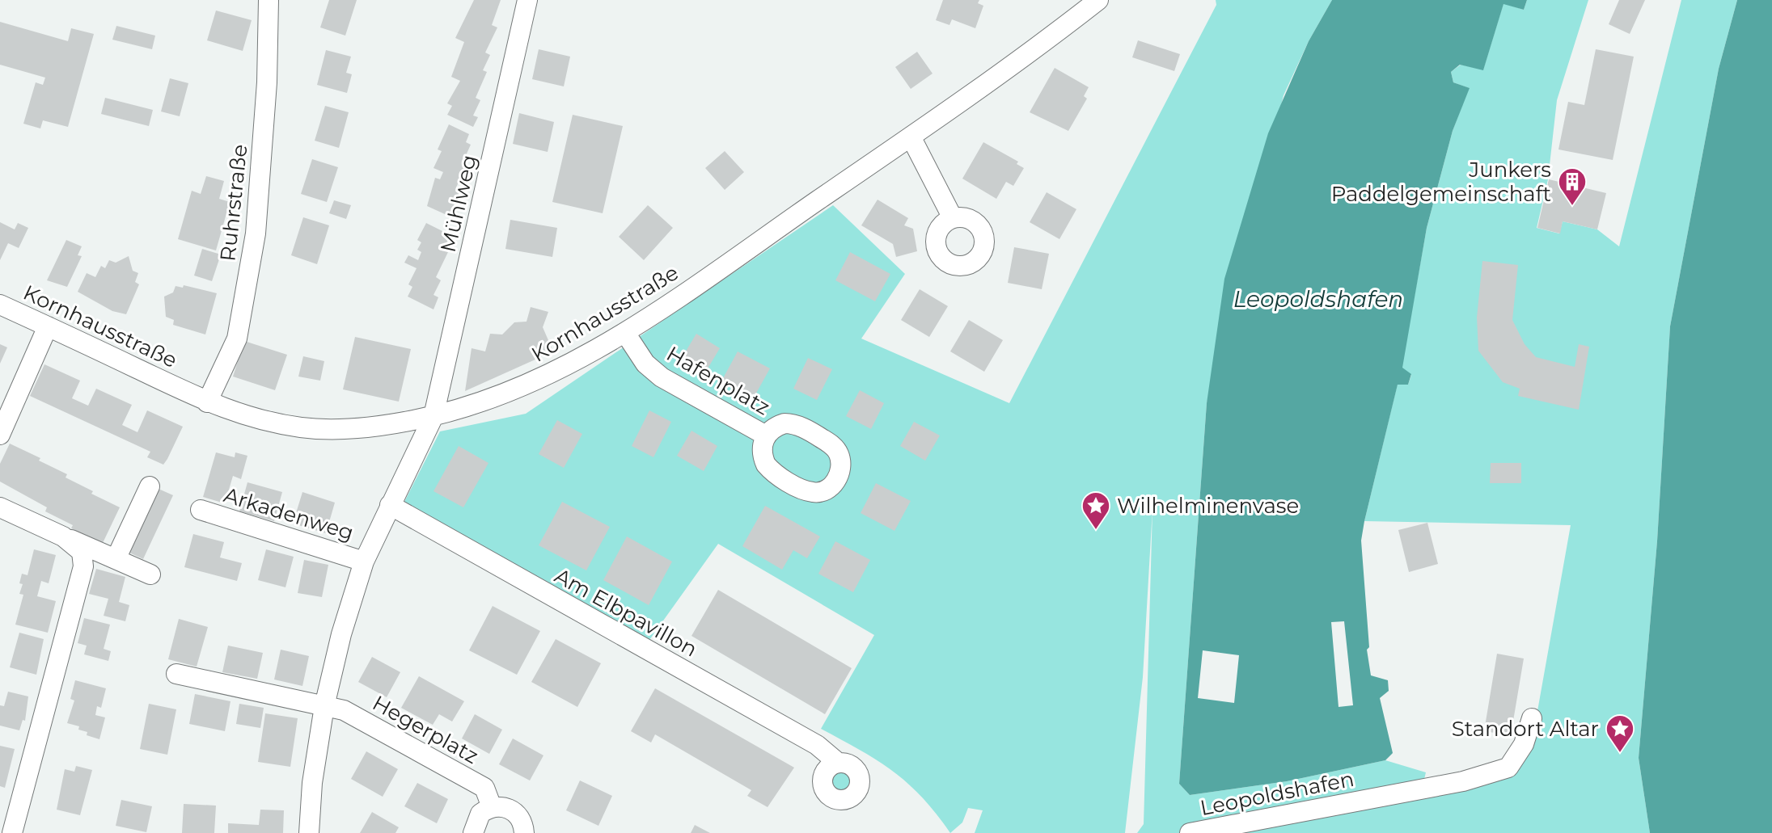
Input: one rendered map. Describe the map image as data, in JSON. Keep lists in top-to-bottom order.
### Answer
{
  "streets": {
    "street": [
      "Ruhrstraße",
      "Mühlweg",
      "Kornhausstraße",
      "Hafenplatz",
      "Arkadenweg",
      "Am Elbpavillon",
      "Hegerplatz",
      "Leopoldshafen"
    ]
  },
  "crossings": [
    ["Ruhrstraße", "Kornhausstraße"],
    ["Mühlweg", "Kornhausstraße"],
    ["Mühlweg", "Arkadenweg"],
    ["Kornhausstraße", "Hafenplatz"],
    ["Kornhausstraße", "Arkadenweg"],
    ["Arkadenweg", "Am Elbpavillon"],
    ["Arkadenweg", "Hegerplatz"]
  ],
  "water": ["Leopoldshafen"],
  "places": {
    "building": ["Junkers Paddelgemeinschaft"],
    "place": ["Wilhelminenvase", "Standort Altar"]
  }
}
